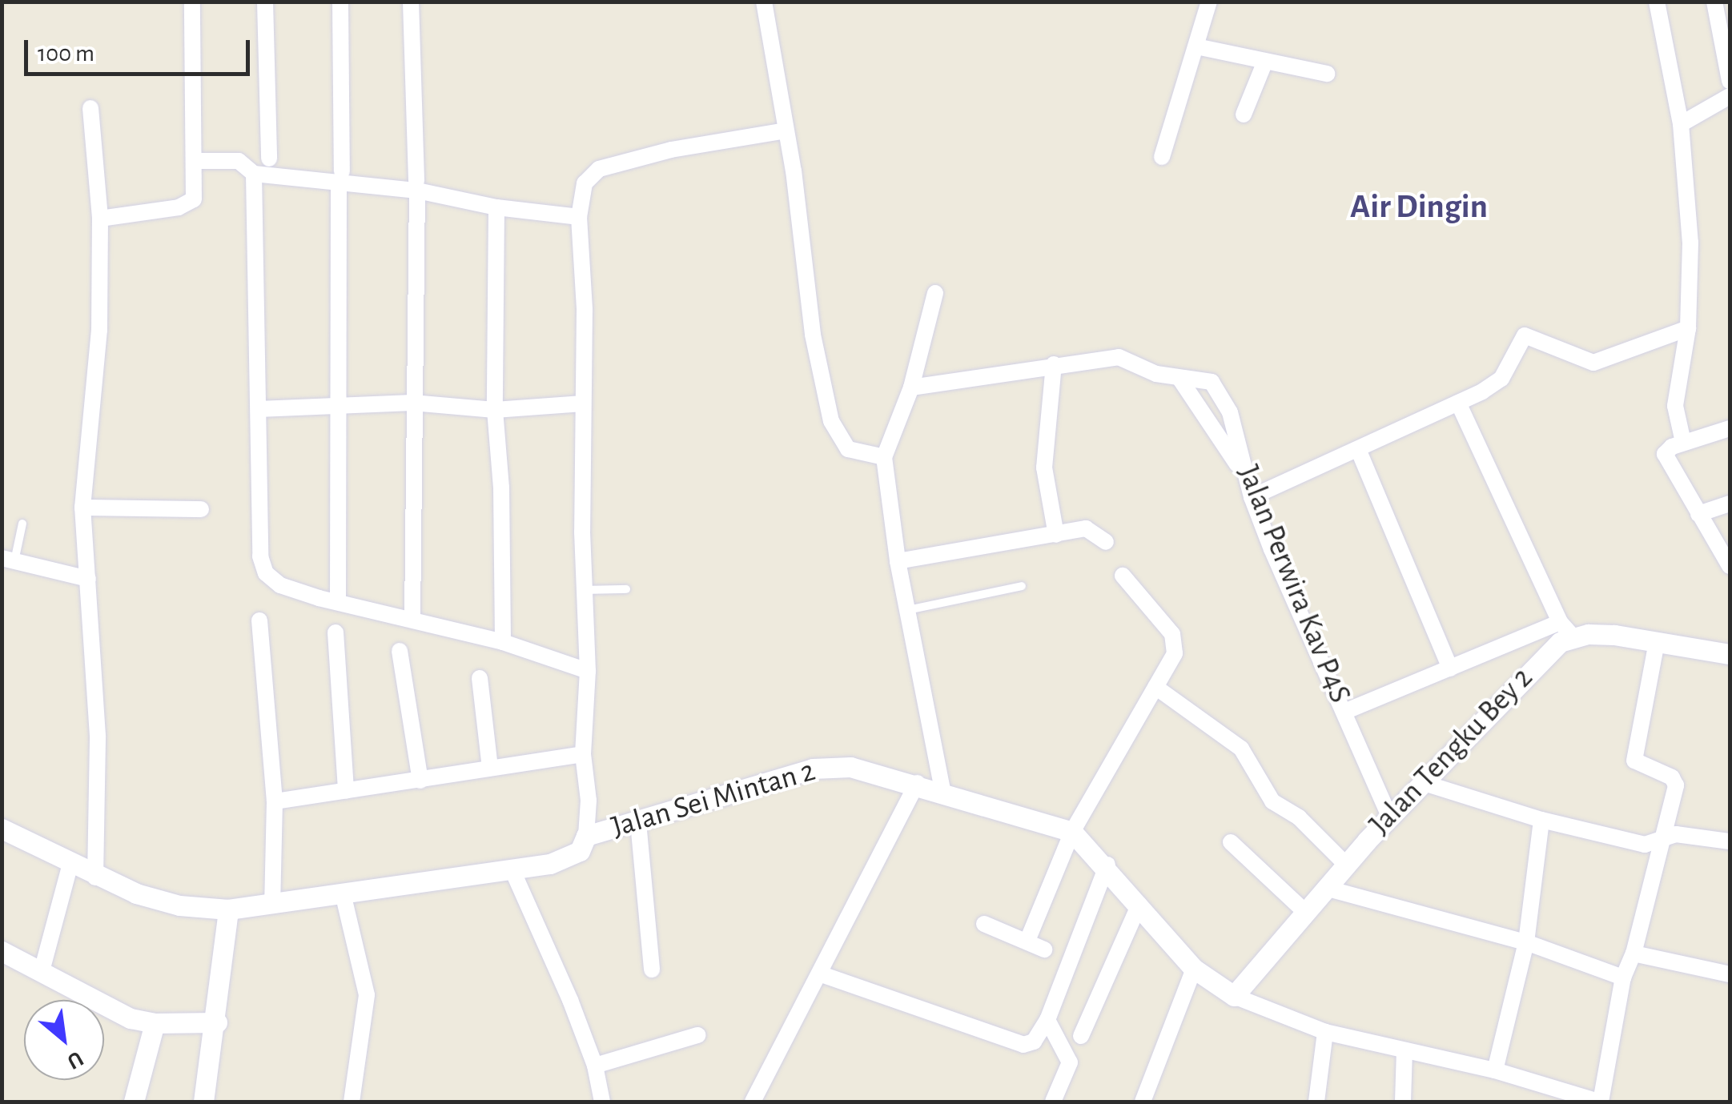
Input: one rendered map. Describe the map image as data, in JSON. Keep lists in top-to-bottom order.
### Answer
{
  "streets": {
    "street": ["Jalan Perwira Kav P4S", "Jalan Tengku Bey 2", "Jalan Sei Mintan 2"]
  },
  "crossings": [
    ["Jalan Perwira Kav P4S", "Jalan Tengku Bey 2"],
    ["Jalan Tengku Bey 2", "Jalan Sei Mintan 2"]
  ],
  "districts": ["Air Dingin"],
  "scale_bar": "100 m",
  "north": "bottom right"
}
